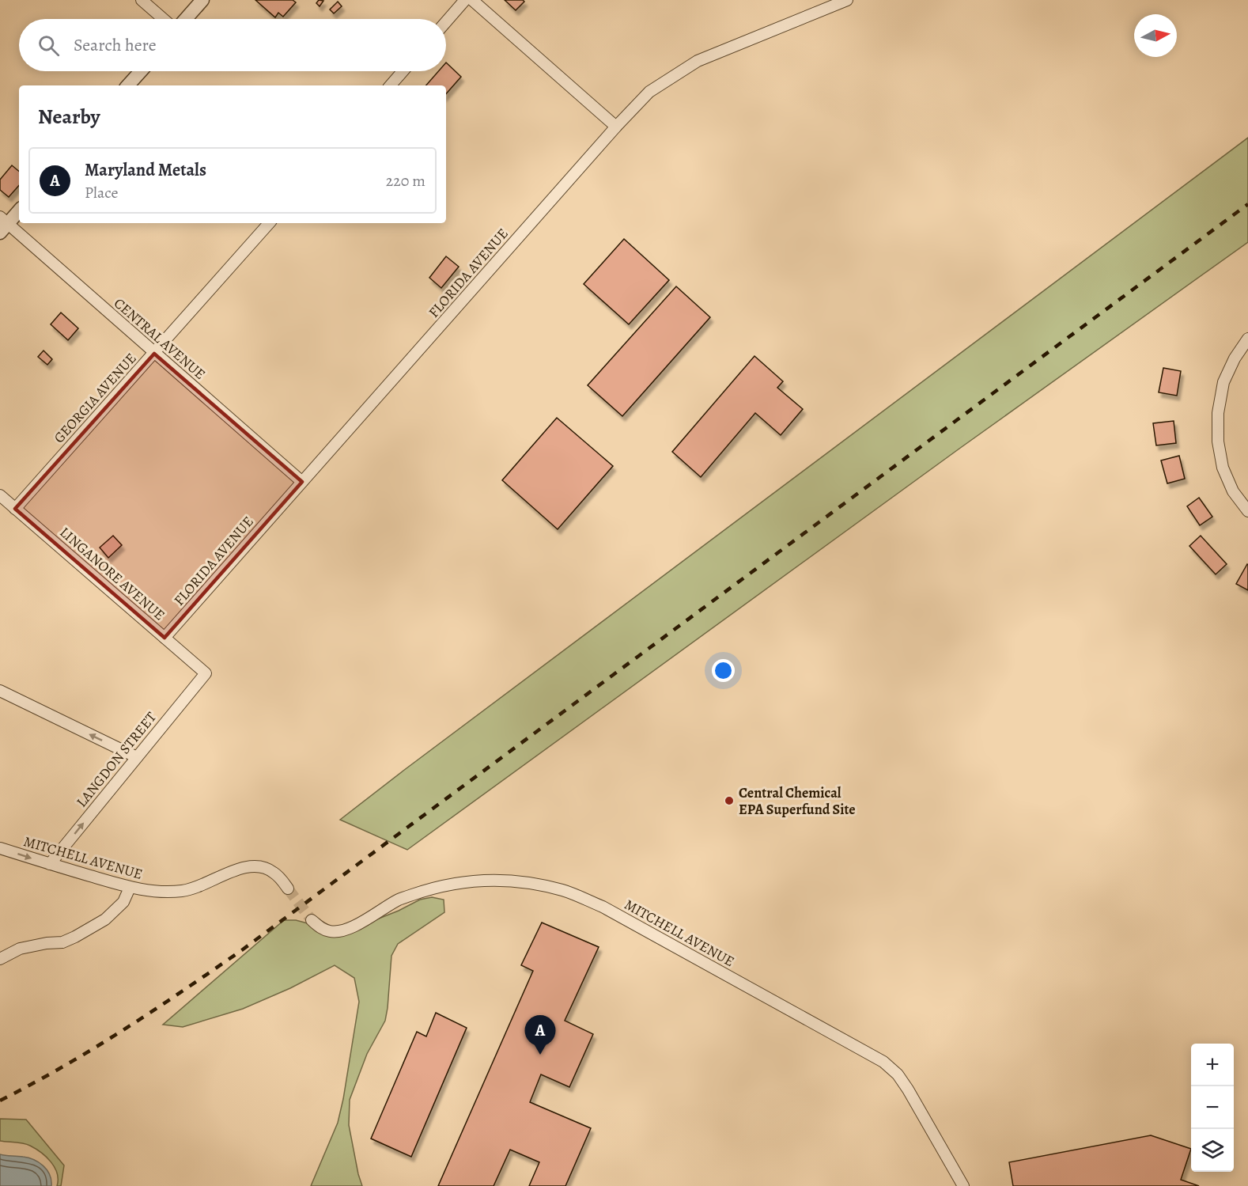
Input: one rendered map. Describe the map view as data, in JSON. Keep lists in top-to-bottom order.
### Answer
{
  "streets": {
    "street": [
      "FLORIDA AVENUE",
      "CENTRAL AVENUE",
      "GEORGIA AVENUE",
      "LINGANORE AVENUE",
      "LANGDON STREET",
      "MITCHELL AVENUE"
    ]
  },
  "crossings": [
    ["FLORIDA AVENUE", "CENTRAL AVENUE"],
    ["FLORIDA AVENUE", "LINGANORE AVENUE"],
    ["CENTRAL AVENUE", "GEORGIA AVENUE"],
    ["GEORGIA AVENUE", "LINGANORE AVENUE"],
    ["LINGANORE AVENUE", "LANGDON STREET"],
    ["LANGDON STREET", "MITCHELL AVENUE"]
  ],
  "one_way": ["LANGDON STREET"],
  "places": ["Central Chemical EPA Superfund Site"],
  "north": "right",
  "page": {
    "search": "Search here",
    "heading": "Nearby",
    "list": [
      {
        "mark": "A",
        "name": "Maryland Metals",
        "note": "Place",
        "value": "220 m"
      }
    ],
    "pins": "A",
    "map_buttons": ["+", "−"]
  }
}
